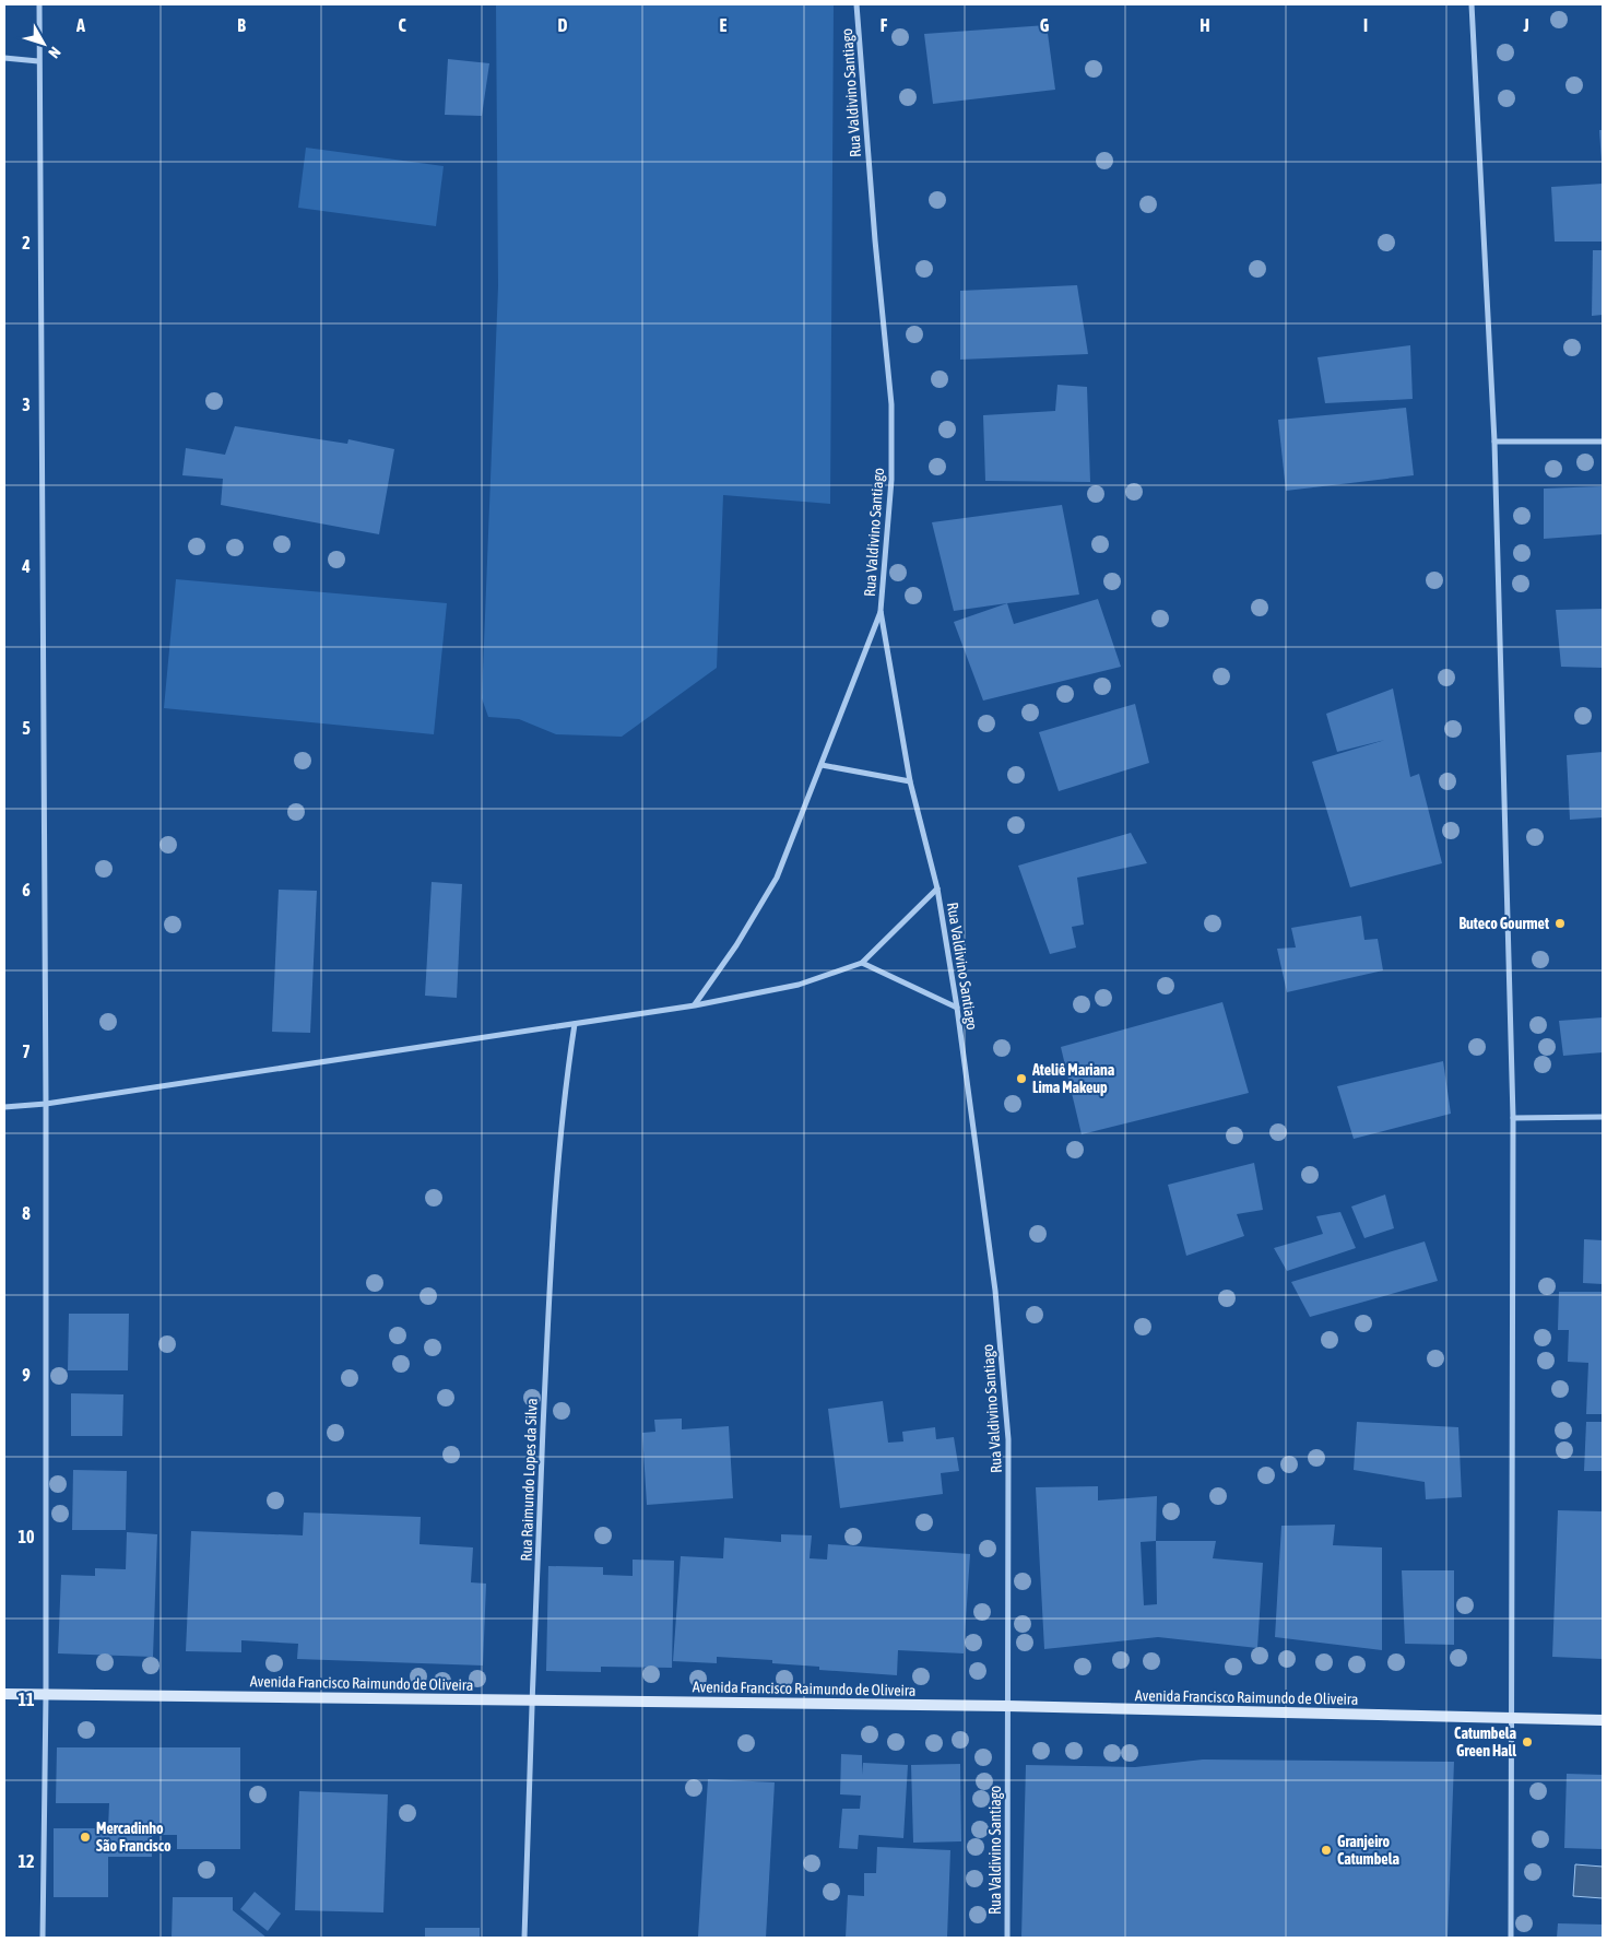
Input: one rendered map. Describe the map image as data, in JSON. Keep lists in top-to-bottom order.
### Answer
{
  "streets": {
    "street": ["Rua Valdivino Santiago", "Rua Raimundo Lopes da Silva", "Avenida Francisco Raimundo de Oliveira"]
  },
  "crossings": [
    ["Rua Valdivino Santiago", "Avenida Francisco Raimundo de Oliveira"],
    ["Rua Raimundo Lopes da Silva", "Avenida Francisco Raimundo de Oliveira"]
  ],
  "places": [
    "Buteco Gourmet",
    "Ateliê Mariana Lima Makeup",
    "Catumbela Green Hall",
    "Mercadinho São Francisco",
    "Granjeiro Catumbela"
  ],
  "north": "bottom right",
  "grid": {
    "columns": [
      "A",
      "B",
      "C",
      "D",
      "E",
      "F",
      "G",
      "H",
      "I",
      "J"
    ],
    "rows": [
      "2",
      "3",
      "4",
      "5",
      "6",
      "7",
      "8",
      "9",
      "10",
      "11",
      "12"
    ]
  }
}
